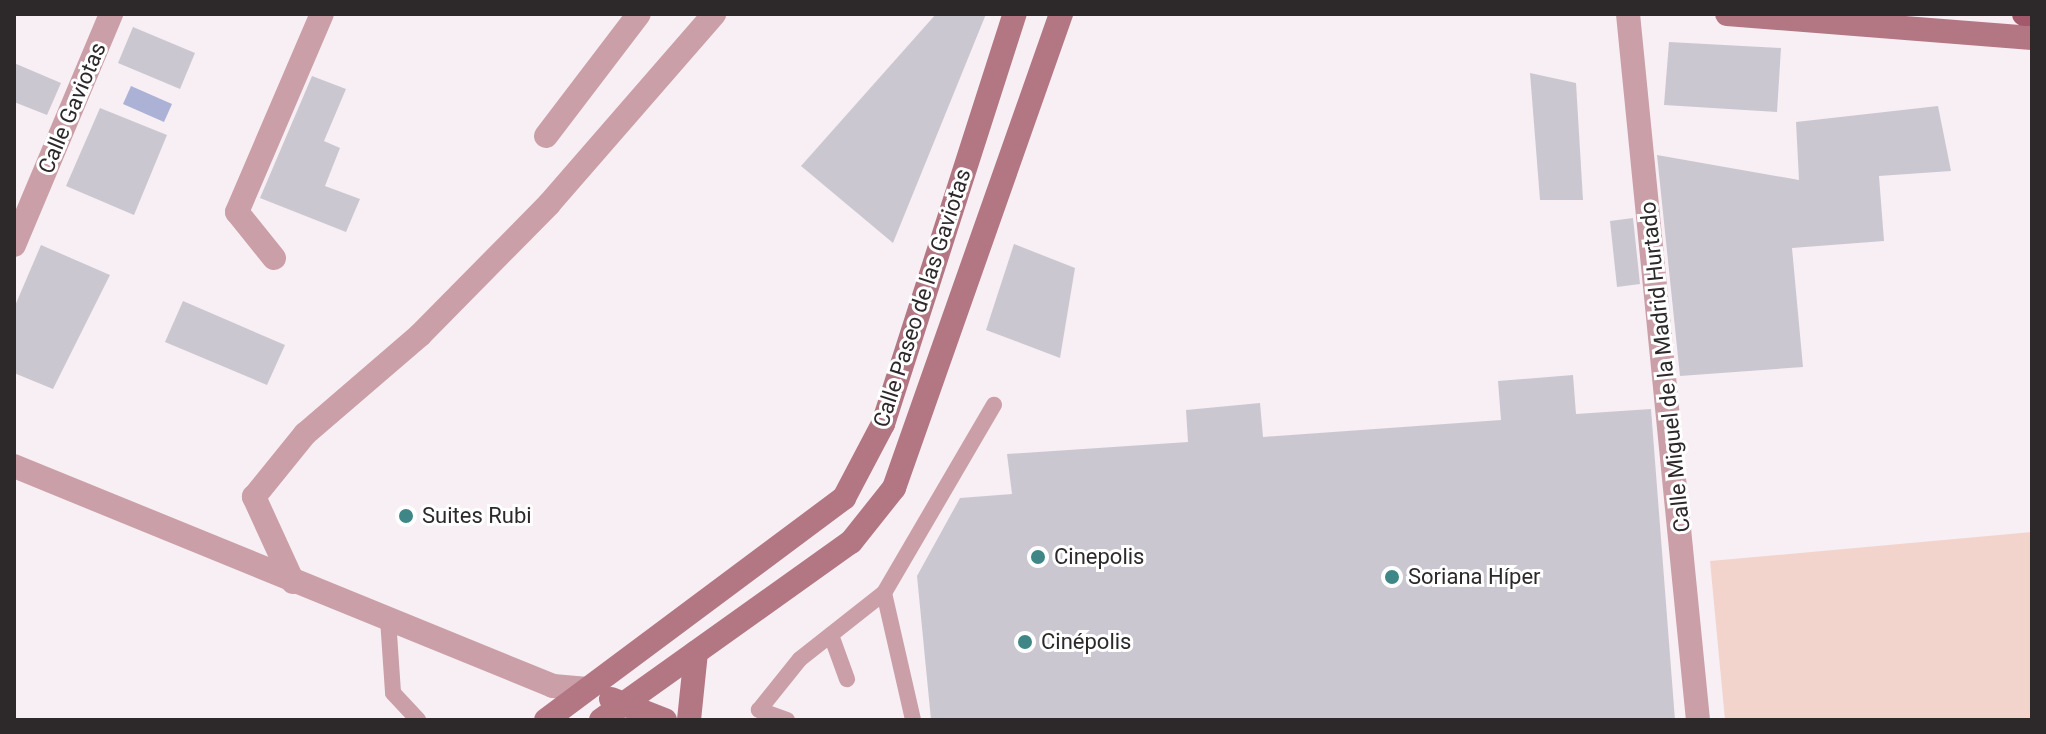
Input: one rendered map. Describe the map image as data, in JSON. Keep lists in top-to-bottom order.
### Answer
{
  "streets": {
    "main road": ["Calle Paseo de las Gaviotas"],
    "street": ["Calle Gaviotas", "Calle Miguel de la Madrid Hurtado"]
  },
  "places": [
    "Suites Rubi",
    "Cinepolis",
    "Soriana Híper",
    "Cinépolis"
  ]
}
